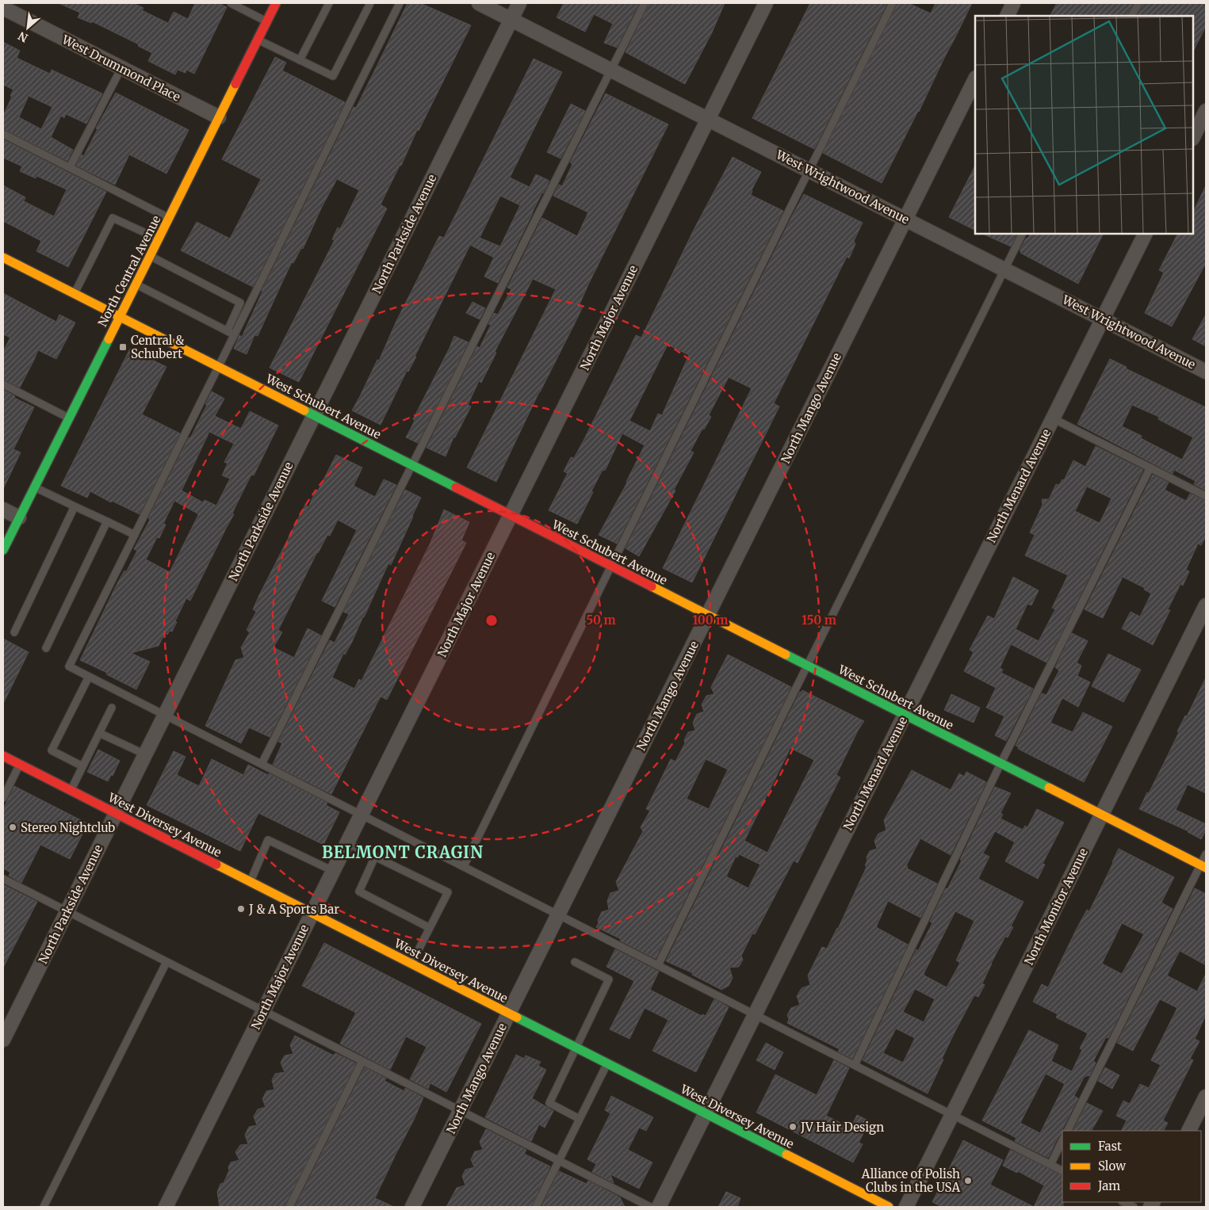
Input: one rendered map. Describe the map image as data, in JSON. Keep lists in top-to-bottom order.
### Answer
{
  "streets": {
    "street": [
      "West Drummond Place",
      "West Wrightwood Avenue",
      "North Parkside Avenue",
      "North Central Avenue",
      "North Major Avenue",
      "West Schubert Avenue",
      "North Mango Avenue",
      "North Menard Avenue",
      "West Diversey Avenue",
      "North Monitor Avenue"
    ]
  },
  "crossings": [
    ["West Drummond Place", "North Central Avenue"],
    ["West Wrightwood Avenue", "North Parkside Avenue"],
    ["West Wrightwood Avenue", "North Major Avenue"],
    ["West Wrightwood Avenue", "North Mango Avenue"],
    ["West Wrightwood Avenue", "North Menard Avenue"],
    ["North Parkside Avenue", "West Schubert Avenue"],
    ["North Parkside Avenue", "West Diversey Avenue"],
    ["North Central Avenue", "West Schubert Avenue"],
    ["North Major Avenue", "West Schubert Avenue"],
    ["North Major Avenue", "West Diversey Avenue"],
    ["West Schubert Avenue", "North Mango Avenue"],
    ["West Schubert Avenue", "North Menard Avenue"],
    ["West Schubert Avenue", "North Monitor Avenue"],
    ["North Mango Avenue", "West Diversey Avenue"],
    ["North Menard Avenue", "West Diversey Avenue"]
  ],
  "districts": ["BELMONT CRAGIN"],
  "places": {
    "transit": ["Central & Schubert"],
    "other": [
      "Stereo Nightclub",
      "J & A Sports Bar",
      "JV Hair Design",
      "Alliance of Polish Clubs in the USA"
    ]
  },
  "legend": ["Fast", "Slow", "Jam"],
  "north": "bottom left",
  "rings": ["50 m", "100 m", "150 m"]
}
